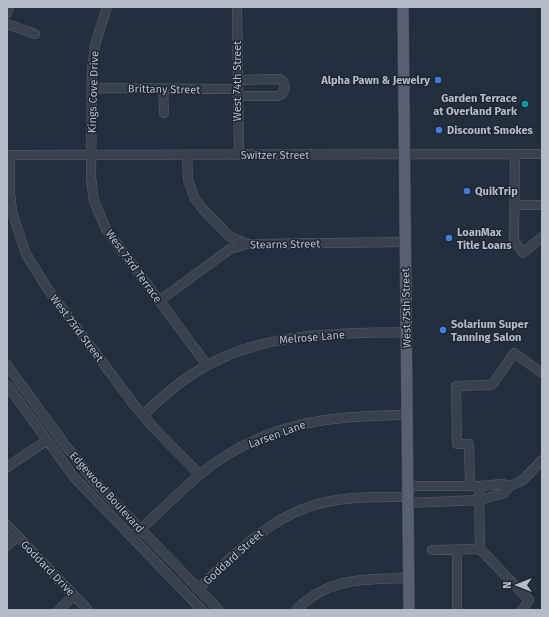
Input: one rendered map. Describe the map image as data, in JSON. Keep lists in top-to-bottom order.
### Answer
{
  "streets": {
    "main road": ["West 75th Street"],
    "street": [
      "West 74th Street",
      "Brittany Street",
      "Kings Cove Drive",
      "Switzer Street",
      "Stearns Street",
      "West 73rd Terrace",
      "West 73rd Street",
      "Melrose Lane",
      "Larsen Lane",
      "Edgewood Boulevard",
      "Goddard Street",
      "Goddard Drive"
    ]
  },
  "crossings": [
    ["West 74th Street", "Brittany Street"],
    ["West 74th Street", "Switzer Street"],
    ["Brittany Street", "Kings Cove Drive"],
    ["Kings Cove Drive", "Switzer Street"],
    ["Kings Cove Drive", "West 73rd Terrace"],
    ["Switzer Street", "West 73rd Terrace"],
    ["Switzer Street", "West 75th Street"],
    ["Switzer Street", "West 73rd Street"],
    ["Stearns Street", "West 73rd Terrace"],
    ["Stearns Street", "West 75th Street"],
    ["West 73rd Terrace", "Melrose Lane"],
    ["West 75th Street", "Melrose Lane"],
    ["West 75th Street", "Larsen Lane"],
    ["West 75th Street", "Goddard Street"],
    ["West 73rd Street", "Melrose Lane"],
    ["West 73rd Street", "Larsen Lane"],
    ["Larsen Lane", "Edgewood Boulevard"],
    ["Edgewood Boulevard", "Goddard Street"]
  ],
  "places": [
    "Alpha Pawn & Jewelry",
    "Garden Terrace at Overland Park",
    "Discount Smokes",
    "QuikTrip",
    "LoanMax Title Loans",
    "Solarium Super Tanning Salon"
  ],
  "north": "left"
}
